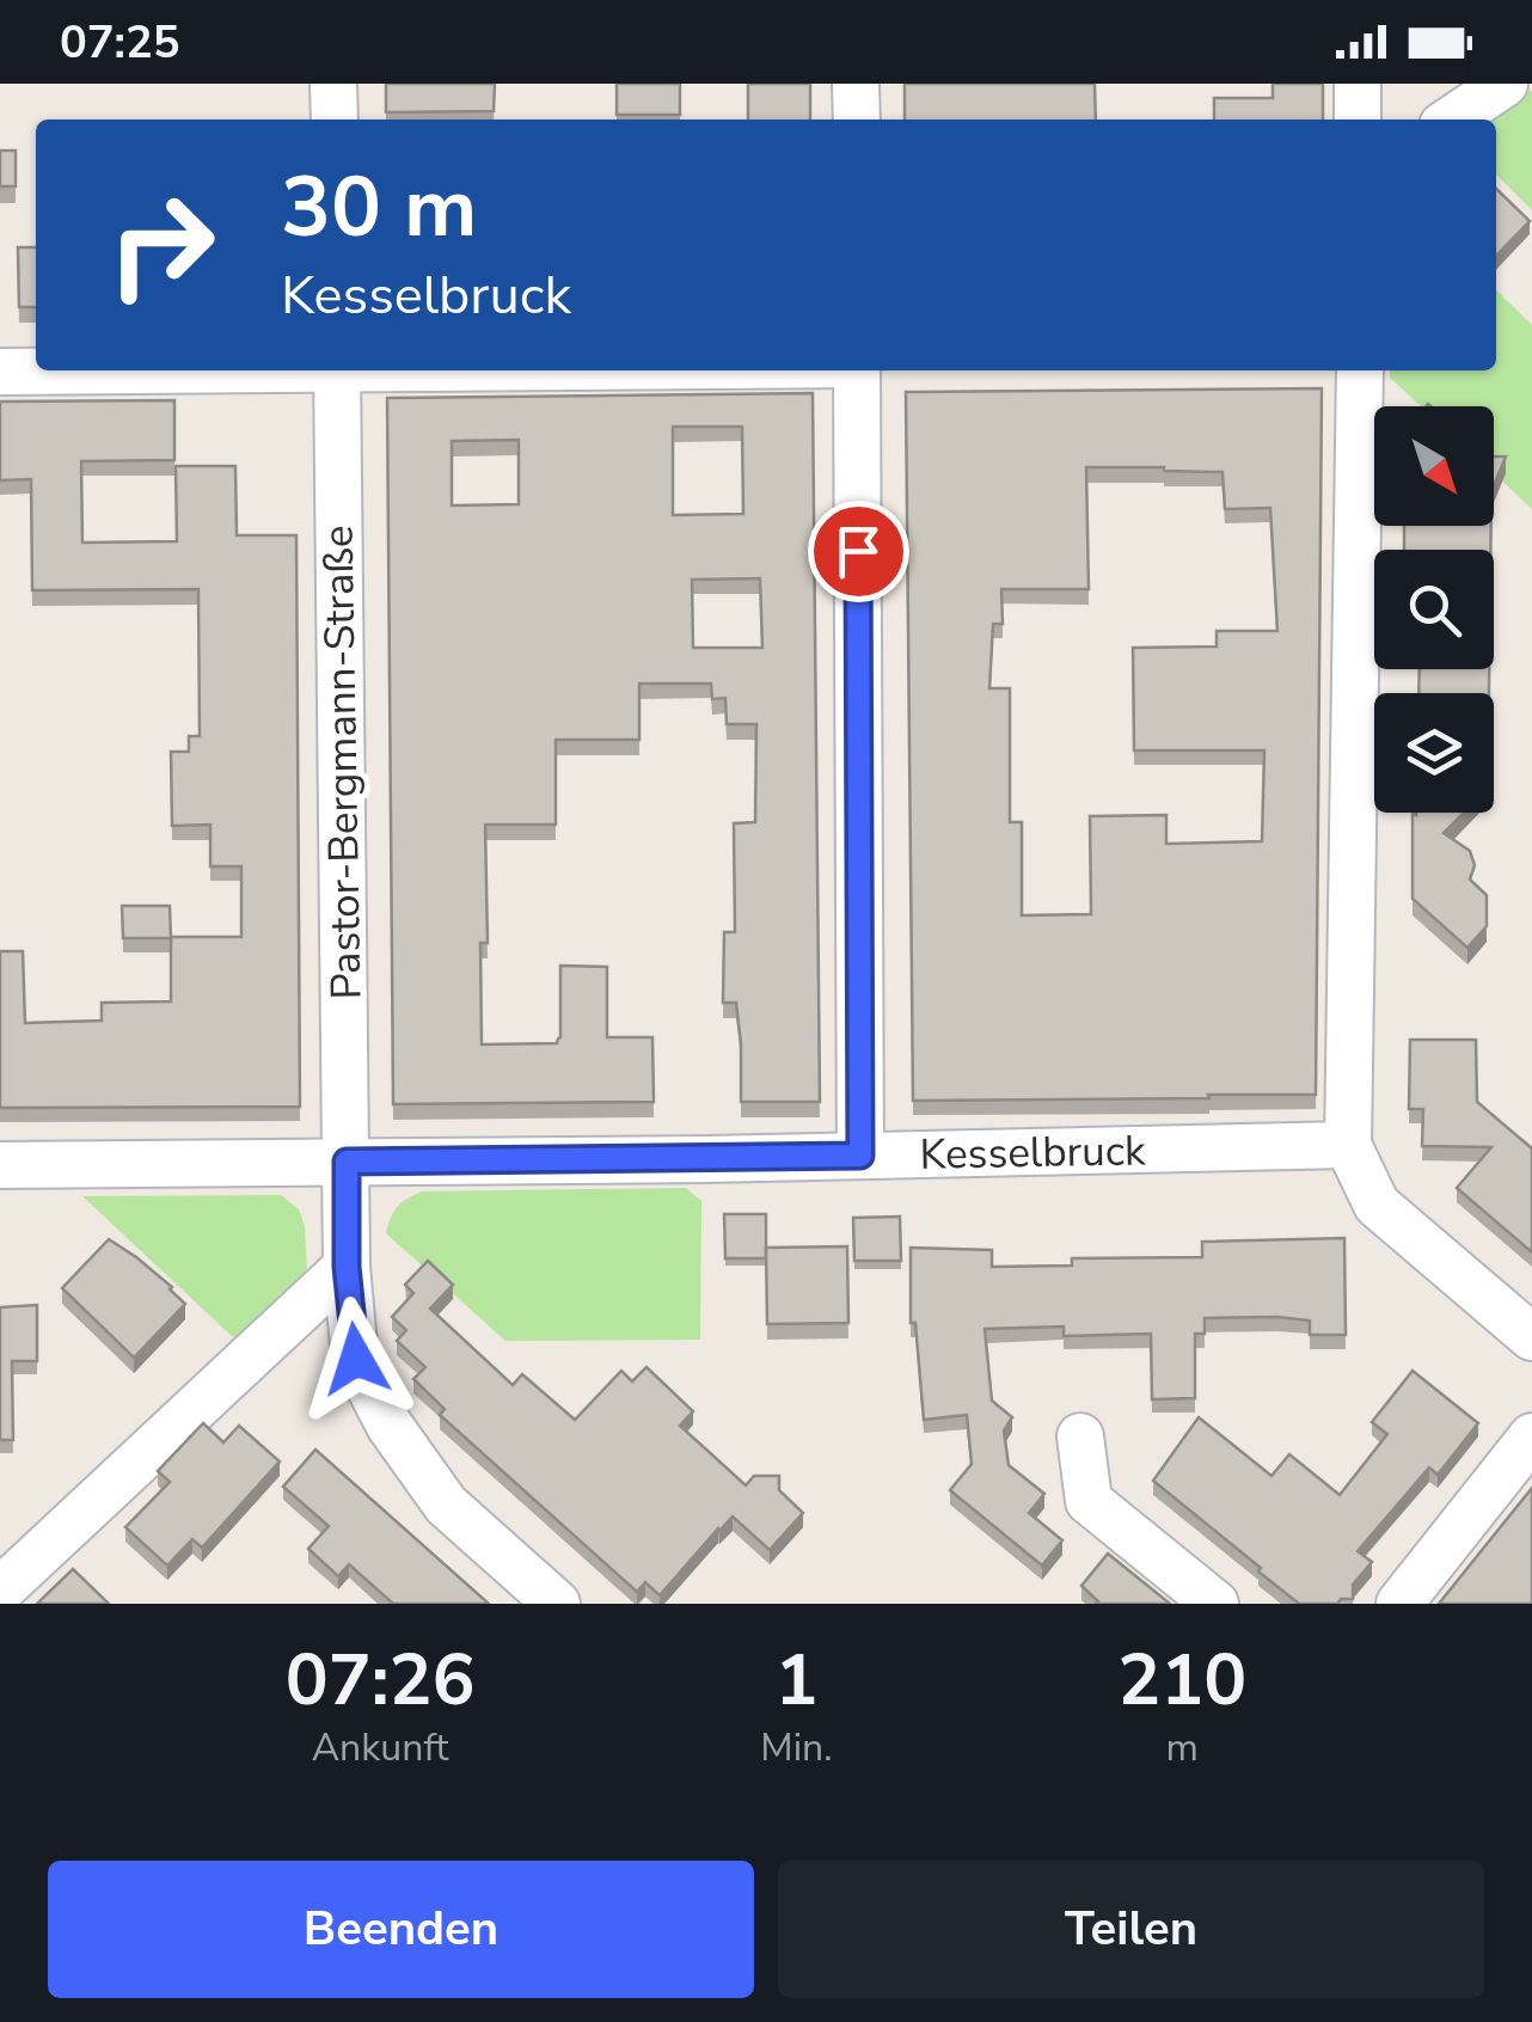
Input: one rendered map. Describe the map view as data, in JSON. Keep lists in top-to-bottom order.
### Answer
{
  "streets": {
    "street": ["Pastor-Bergmann-Straße", "Kesselbruck"]
  },
  "crossings": [
    ["Pastor-Bergmann-Straße", "Kesselbruck"]
  ],
  "north": "bottom right",
  "page": {
    "status": "07:25",
    "turn": ["30 m", "Kesselbruck"],
    "eta": [
      "07:26",
      "Ankunft",
      "1",
      "Min.",
      "210",
      "m"
    ],
    "buttons": ["Beenden", "Teilen"]
  }
}
